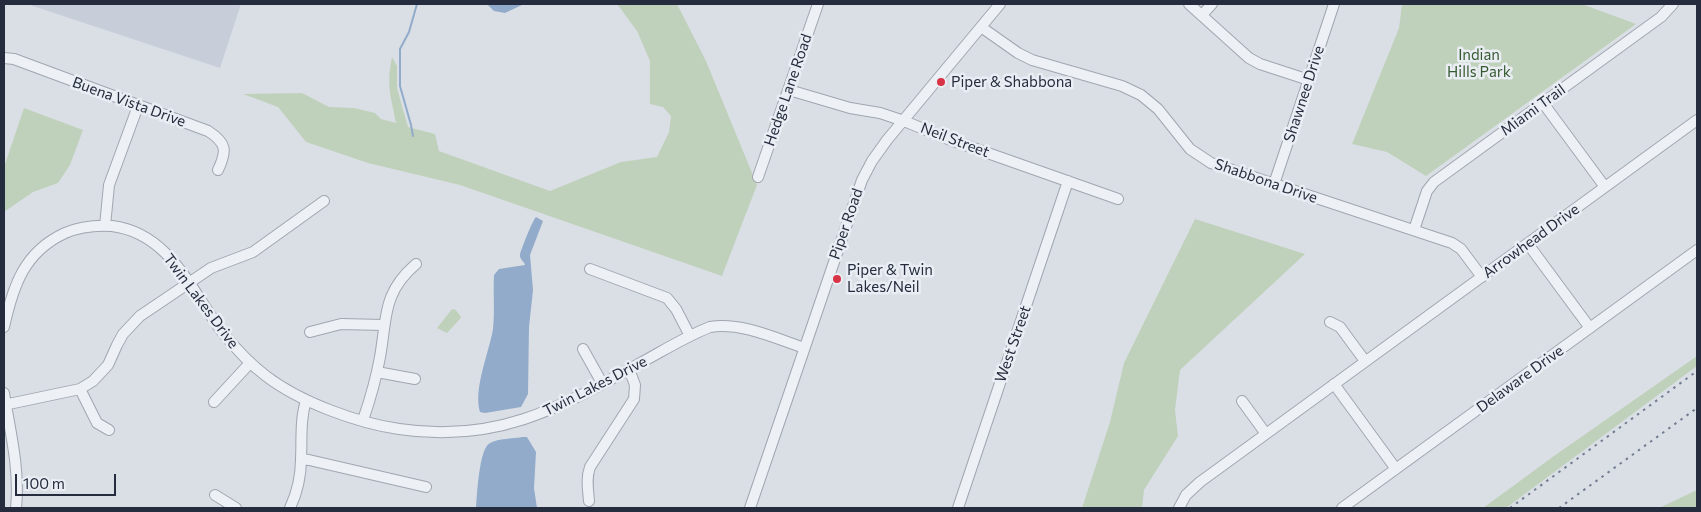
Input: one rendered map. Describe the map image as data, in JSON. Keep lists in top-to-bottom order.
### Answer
{
  "streets": {
    "street": [
      "Hedge Lane Road",
      "Shawnee Drive",
      "Buena Vista Drive",
      "Miami Trail",
      "Neil Street",
      "Shabbona Drive",
      "Piper Road",
      "Arrowhead Drive",
      "Twin Lakes Drive",
      "West Street",
      "Delaware Drive"
    ]
  },
  "crossings": [
    ["Hedge Lane Road", "Neil Street"],
    ["Shawnee Drive", "Shabbona Drive"],
    ["Miami Trail", "Shabbona Drive"],
    ["Neil Street", "Piper Road"],
    ["Neil Street", "West Street"],
    ["Shabbona Drive", "Piper Road"],
    ["Shabbona Drive", "Arrowhead Drive"],
    ["Piper Road", "Twin Lakes Drive"]
  ],
  "parks": ["Indian Hills Park"],
  "places": ["Piper & Shabbona", "Piper & Twin Lakes/Neil"],
  "scale_bar": "100 m"
}
